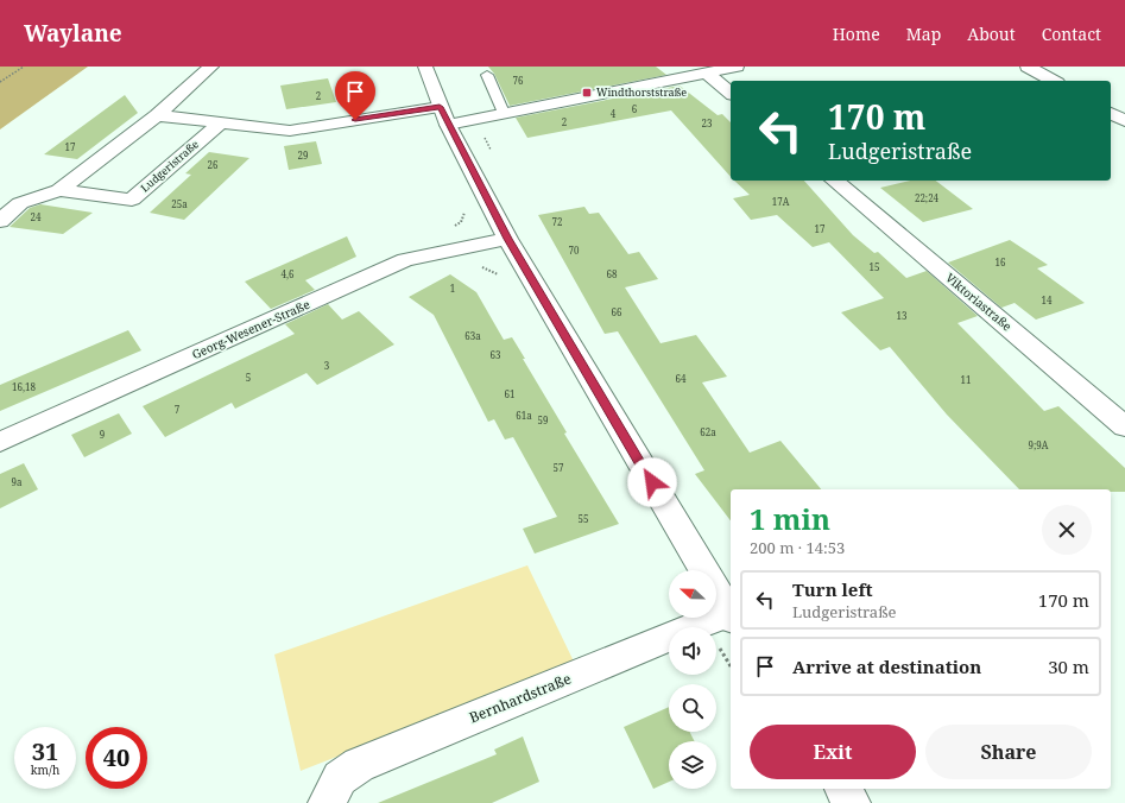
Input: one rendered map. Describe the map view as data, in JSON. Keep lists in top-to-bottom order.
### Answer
{
  "streets": {
    "street": [
      "Ludgeristraße",
      "Viktoriastraße",
      "Georg-Wesener-Straße",
      "Bernhardstraße"
    ]
  },
  "places": {
    "transit": ["Windthorststraße"]
  },
  "house_numbers": [
    "76",
    "2",
    "6",
    "4",
    "2",
    "23",
    "17",
    "29",
    "26",
    "22;24",
    "17A",
    "25a",
    "24",
    "72",
    "17",
    "70",
    "16",
    "15",
    "4,6",
    "68",
    "1",
    "14",
    "66",
    "13",
    "63a",
    "63",
    "3",
    "5",
    "64",
    "11",
    "16,18",
    "61",
    "7",
    "61a",
    "59",
    "62a",
    "9",
    "9;9A",
    "57",
    "9a",
    "55"
  ],
  "north": "left",
  "page": {
    "header": "Waylane",
    "nav": [
      "Home",
      "Map",
      "About",
      "Contact"
    ],
    "turn": ["170 m", "Ludgeristraße"],
    "heading": ["1 min", "200 m · 14:53"],
    "list": [
      {
        "name": "Turn left",
        "note": "Ludgeristraße",
        "value": "170 m"
      },
      {
        "name": "Arrive at destination",
        "value": "30 m"
      }
    ],
    "buttons": ["Exit", "Share"],
    "speed": "31 km/h",
    "limit": "40"
  }
}
